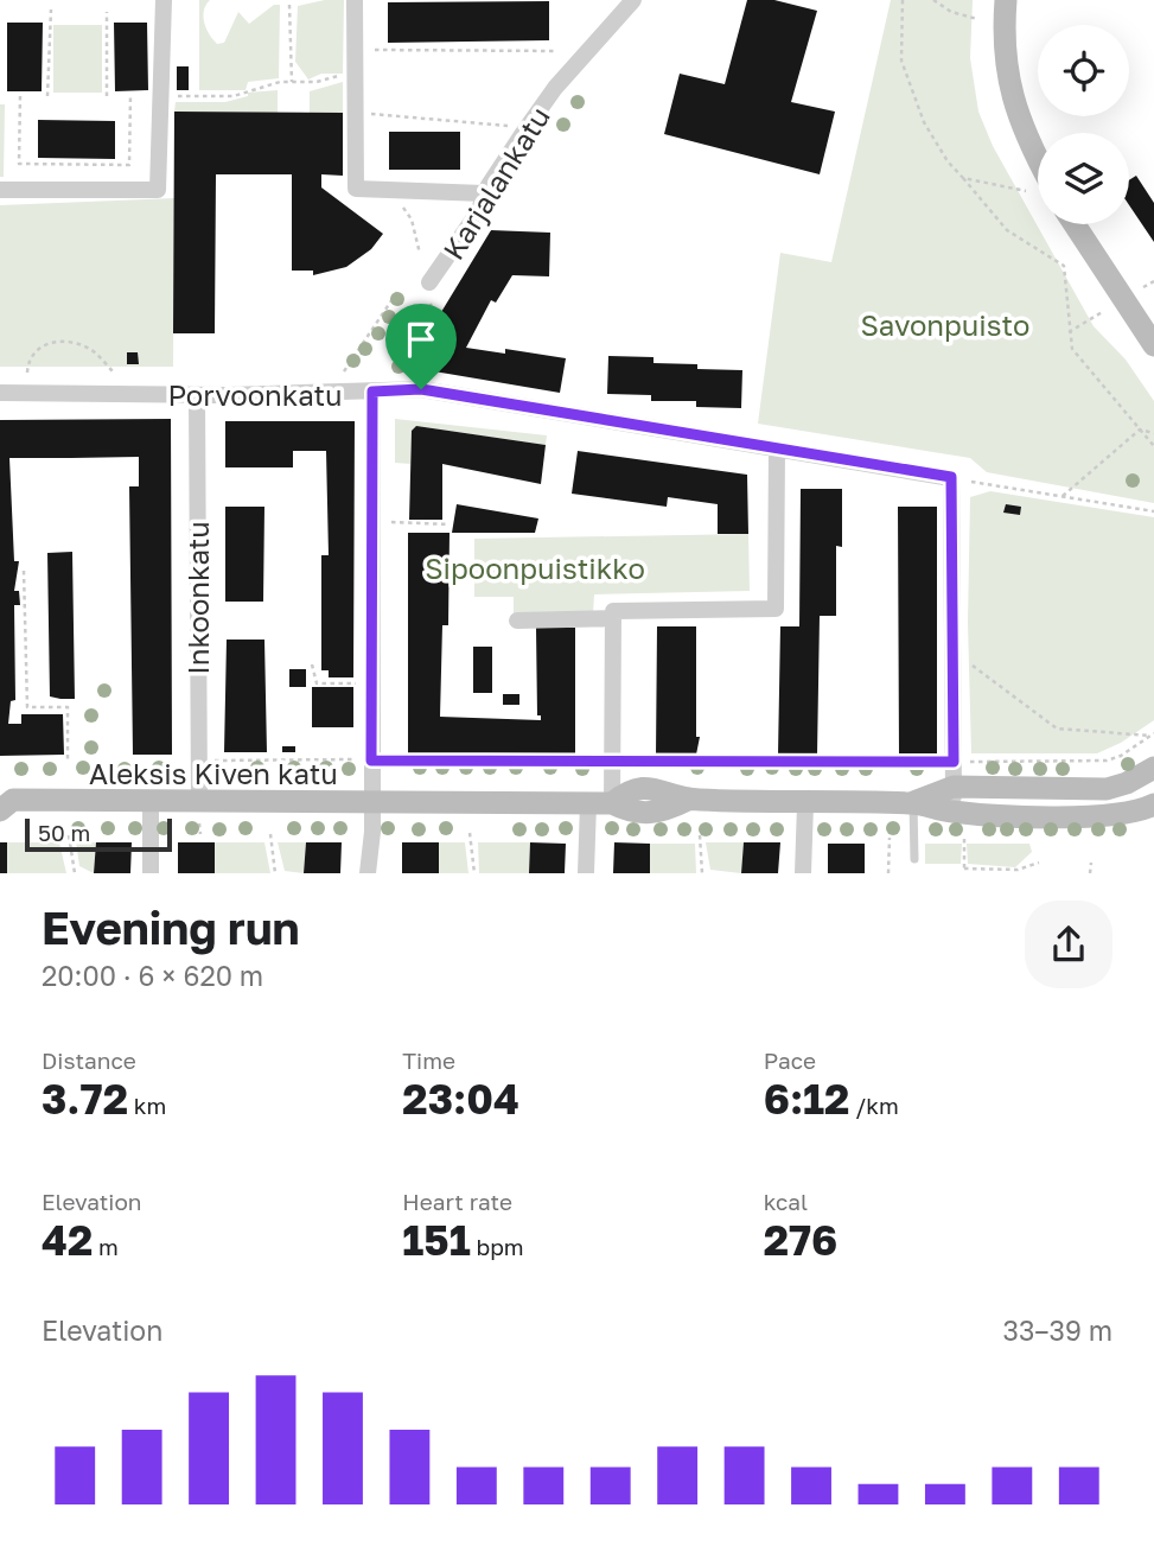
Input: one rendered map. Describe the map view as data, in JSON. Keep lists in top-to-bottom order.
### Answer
{
  "streets": {
    "main road": ["Aleksis Kiven katu"],
    "street": ["Karjalankatu", "Porvoonkatu", "Inkoonkatu"]
  },
  "crossings": [
    ["Karjalankatu", "Porvoonkatu"],
    ["Porvoonkatu", "Inkoonkatu"],
    ["Inkoonkatu", "Aleksis Kiven katu"]
  ],
  "parks": ["Savonpuisto", "Sipoonpuistikko"],
  "scale_bar": "50 m",
  "page": {
    "scale": "50 m",
    "heading": ["Evening run", "20:00 · 6 × 620 m"],
    "stats": [
      ["Distance", "3.72 km"],
      ["Time", "23:04"],
      ["Pace", "6:12 /km"],
      ["Elevation", "42 m"],
      ["Heart rate", "151 bpm"],
      ["kcal", "276"]
    ],
    "chart": ["Elevation", "33–39 m"]
  }
}
